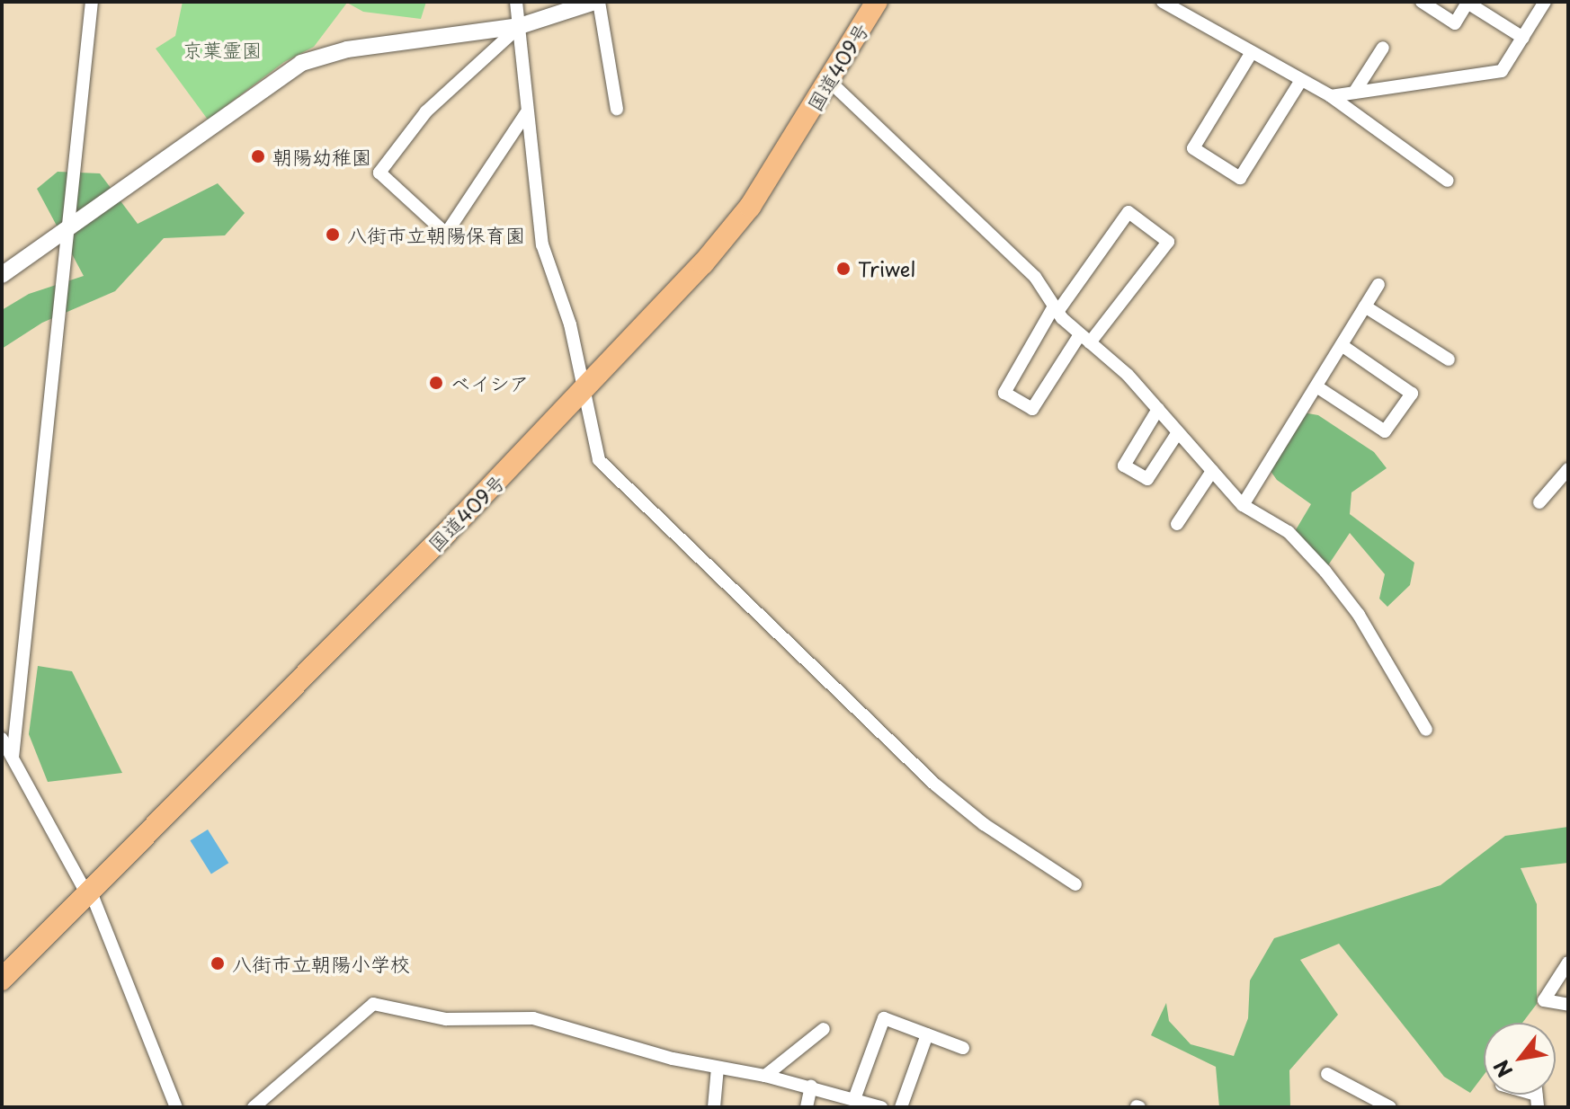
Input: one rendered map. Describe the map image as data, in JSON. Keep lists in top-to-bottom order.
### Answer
{
  "streets": {
    "highway": ["国道409号"]
  },
  "parks": ["京葉霊園"],
  "places": [
    "朝陽幼稚園",
    "八街市立朝陽保育園",
    "Triwel",
    "ベイシア",
    "八街市立朝陽小学校"
  ],
  "north": "bottom left"
}
